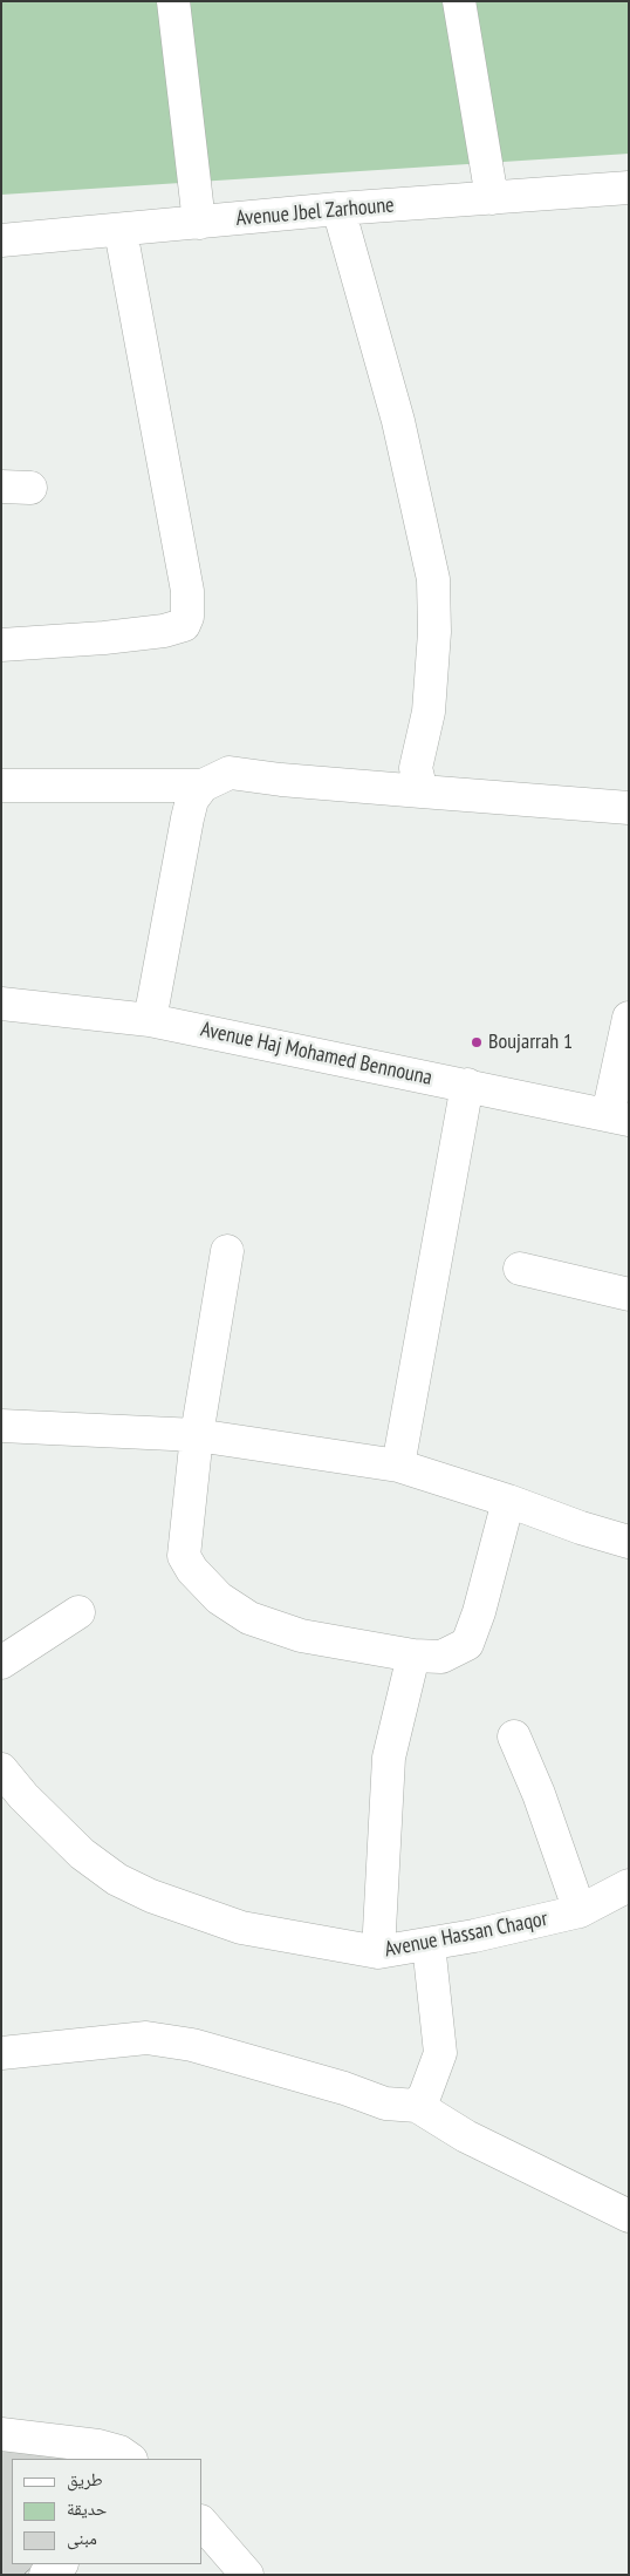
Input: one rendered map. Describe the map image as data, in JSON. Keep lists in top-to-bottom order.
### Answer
{
  "streets": {
    "street": ["Avenue Jbel Zarhoune", "Avenue Haj Mohamed Bennouna", "Avenue Hassan Chaqor"]
  },
  "places": ["Boujarrah 1"],
  "legend": ["طريق", "حديقة", "مبنى"]
}
